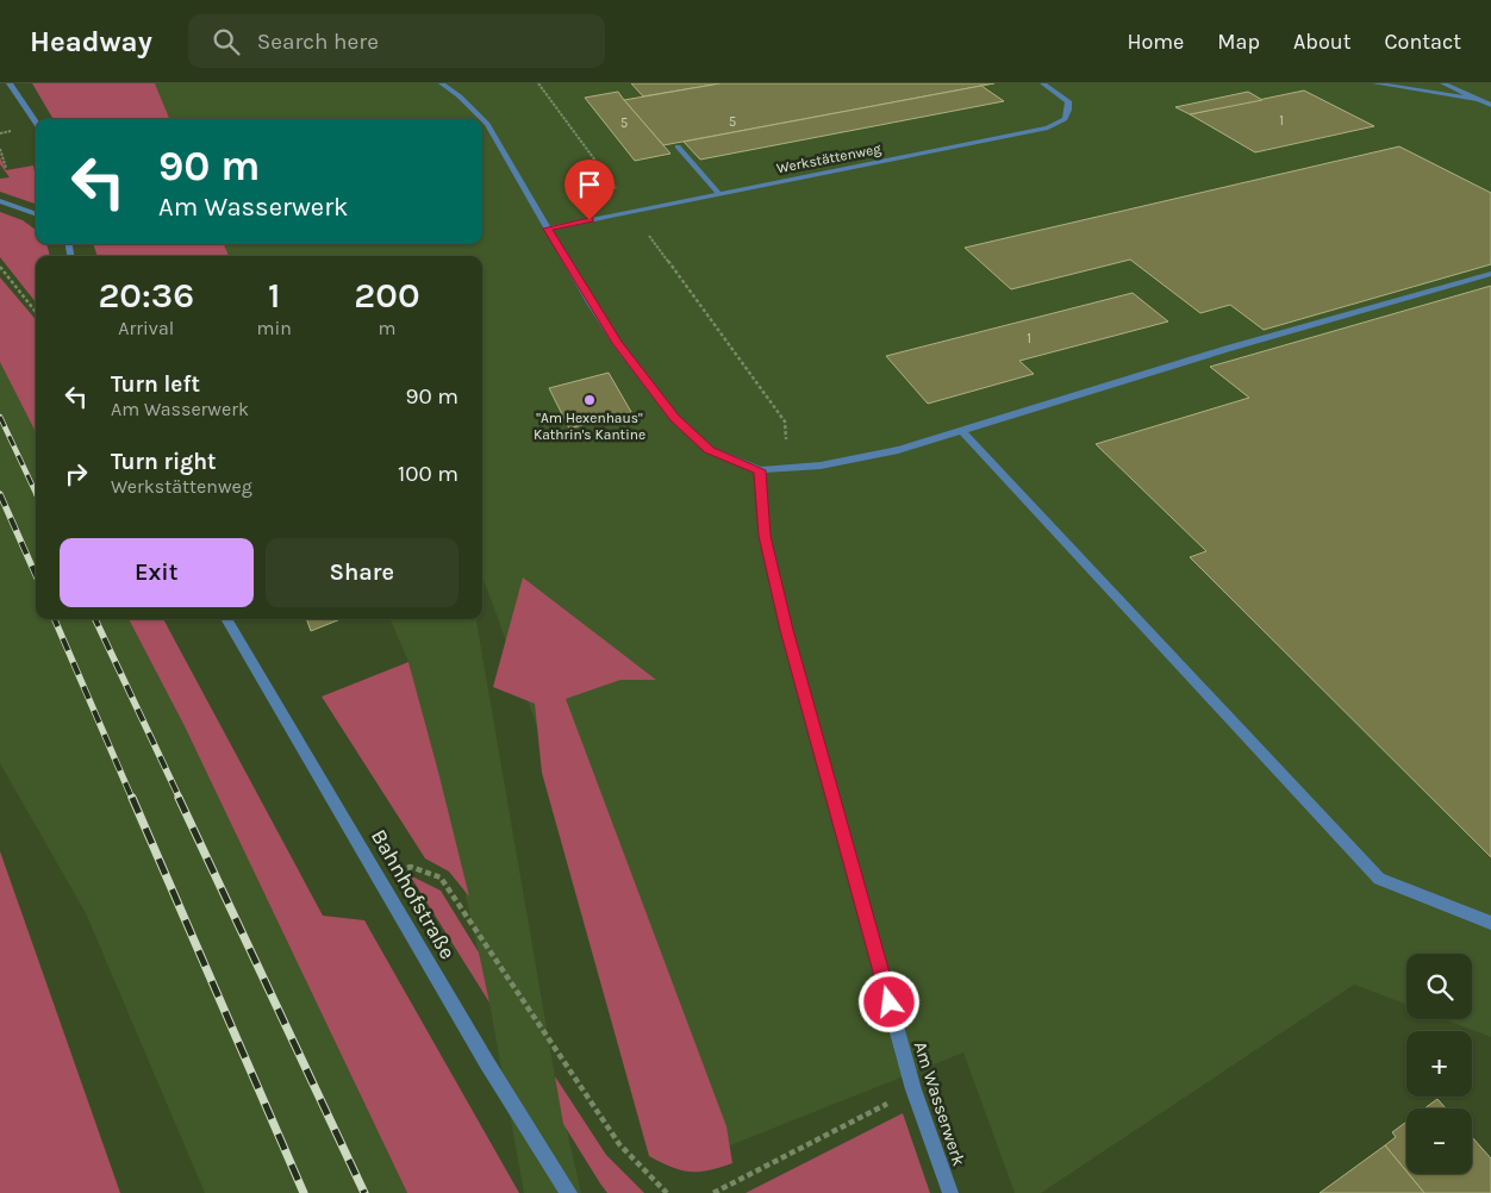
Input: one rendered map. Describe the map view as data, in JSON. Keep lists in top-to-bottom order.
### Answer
{
  "streets": {
    "street": ["Werkstättenweg", "Bahnhofstraße", "Am Wasserwerk"]
  },
  "places": ["\"Am Hexenhaus\" Kathrin's Kantine"],
  "house_numbers": [
    "1",
    "5",
    "5",
    "1"
  ],
  "page": {
    "header": "Headway",
    "search": "Search here",
    "nav": [
      "Home",
      "Map",
      "About",
      "Contact"
    ],
    "turn": ["90 m", "Am Wasserwerk"],
    "eta": [
      "20:36",
      "Arrival",
      "1",
      "min",
      "200",
      "m"
    ],
    "list": [
      {
        "name": "Turn left",
        "note": "Am Wasserwerk",
        "value": "90 m"
      },
      {
        "name": "Turn right",
        "note": "Werkstättenweg",
        "value": "100 m"
      }
    ],
    "buttons": ["Exit", "Share"],
    "map_buttons": ["+", "−"]
  }
}
